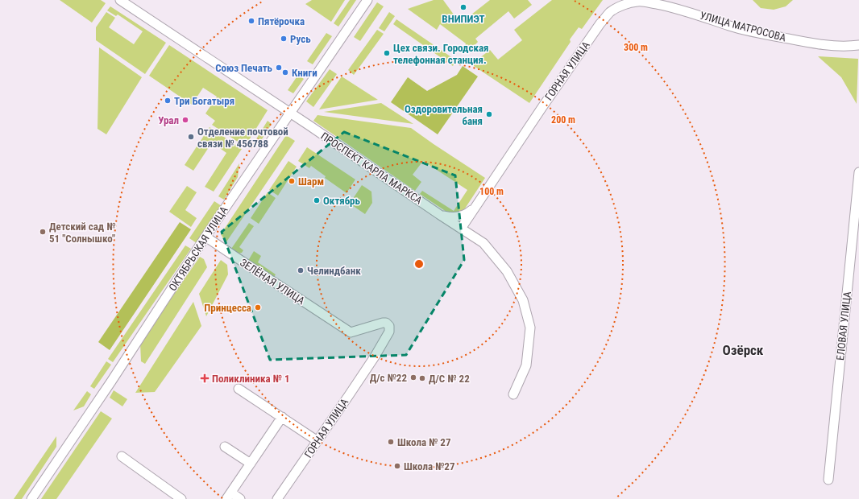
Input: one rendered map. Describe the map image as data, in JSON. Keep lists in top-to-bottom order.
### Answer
{
  "streets": {
    "street": [
      "УЛИЦА МАТРОСОВА",
      "ГОРНАЯ УЛИЦА",
      "ПРОСПЕКТ КАРЛА МАРКСА",
      "ОКТЯБРЬСКАЯ УЛИЦА",
      "ЗЕЛЁНАЯ УЛИЦА",
      "ЕЛОВАЯ УЛИЦА"
    ]
  },
  "crossings": [
    ["УЛИЦА МАТРОСОВА", "ГОРНАЯ УЛИЦА"],
    ["ГОРНАЯ УЛИЦА", "ПРОСПЕКТ КАРЛА МАРКСА"],
    ["ГОРНАЯ УЛИЦА", "ЗЕЛЁНАЯ УЛИЦА"],
    ["ПРОСПЕКТ КАРЛА МАРКСА", "ОКТЯБРЬСКАЯ УЛИЦА"],
    ["ОКТЯБРЬСКАЯ УЛИЦА", "ЗЕЛЁНАЯ УЛИЦА"]
  ],
  "districts": ["Озёрск"],
  "places": {
    "other": [
      "ВНИПИЭТ",
      "Пятёрочка",
      "Русь",
      "Цех связи. Городская телефонная станция.",
      "Союз Печать",
      "Книги",
      "Три Богатыря",
      "Оздоровительная баня",
      "Урал",
      "Отделение почтовой связи № 456788",
      "Шарм",
      "Октябрь",
      "Детский сад № 51 \"Солнышко\"",
      "Челиндбанк",
      "Принцесса",
      "Д/с №22",
      "Д/С № 22",
      "Школа № 27",
      "Школа №27"
    ],
    "health": ["Поликлиника № 1"]
  },
  "rings": ["300 m", "200 m", "100 m"]
}
